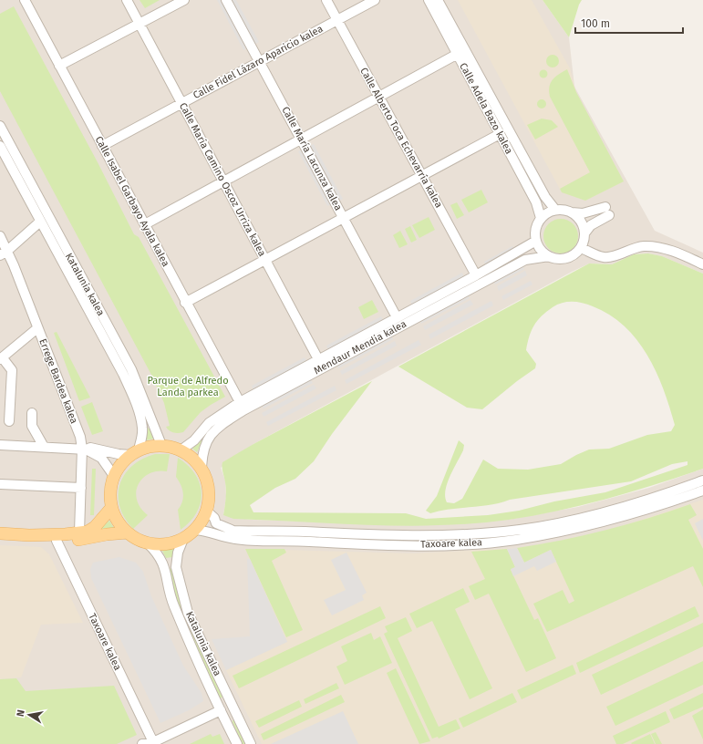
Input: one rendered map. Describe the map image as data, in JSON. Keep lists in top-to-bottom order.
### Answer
{
  "streets": {
    "street": [
      "Calle Fidel Lázaro Aparicio kalea",
      "Calle Adela Bazo kalea",
      "Calle Alberto Toca Echevarría kalea",
      "Calle María Lacunza kalea",
      "Calle María Camino Oscoz Urriza kalea",
      "Calle Isabel Garbayo Ayala kalea",
      "Katalunia kalea",
      "Mendaur Mendia kalea",
      "Errege Bardea kalea",
      "Taxoare kalea"
    ]
  },
  "crossings": [
    ["Calle Fidel Lázaro Aparicio kalea", "Calle Alberto Toca Echevarría kalea"],
    ["Calle Fidel Lázaro Aparicio kalea", "Calle María Lacunza kalea"],
    ["Calle Fidel Lázaro Aparicio kalea", "Calle María Camino Oscoz Urriza kalea"],
    ["Calle Fidel Lázaro Aparicio kalea", "Calle Isabel Garbayo Ayala kalea"],
    ["Calle Adela Bazo kalea", "Mendaur Mendia kalea"],
    ["Calle Alberto Toca Echevarría kalea", "Mendaur Mendia kalea"],
    ["Calle María Lacunza kalea", "Mendaur Mendia kalea"],
    ["Calle María Camino Oscoz Urriza kalea", "Mendaur Mendia kalea"],
    ["Calle Isabel Garbayo Ayala kalea", "Mendaur Mendia kalea"],
    ["Katalunia kalea", "Mendaur Mendia kalea"],
    ["Katalunia kalea", "Taxoare kalea"],
    ["Mendaur Mendia kalea", "Taxoare kalea"]
  ],
  "parks": ["Parque de Alfredo Landa parkea"],
  "scale_bar": "100 m",
  "north": "left"
}
